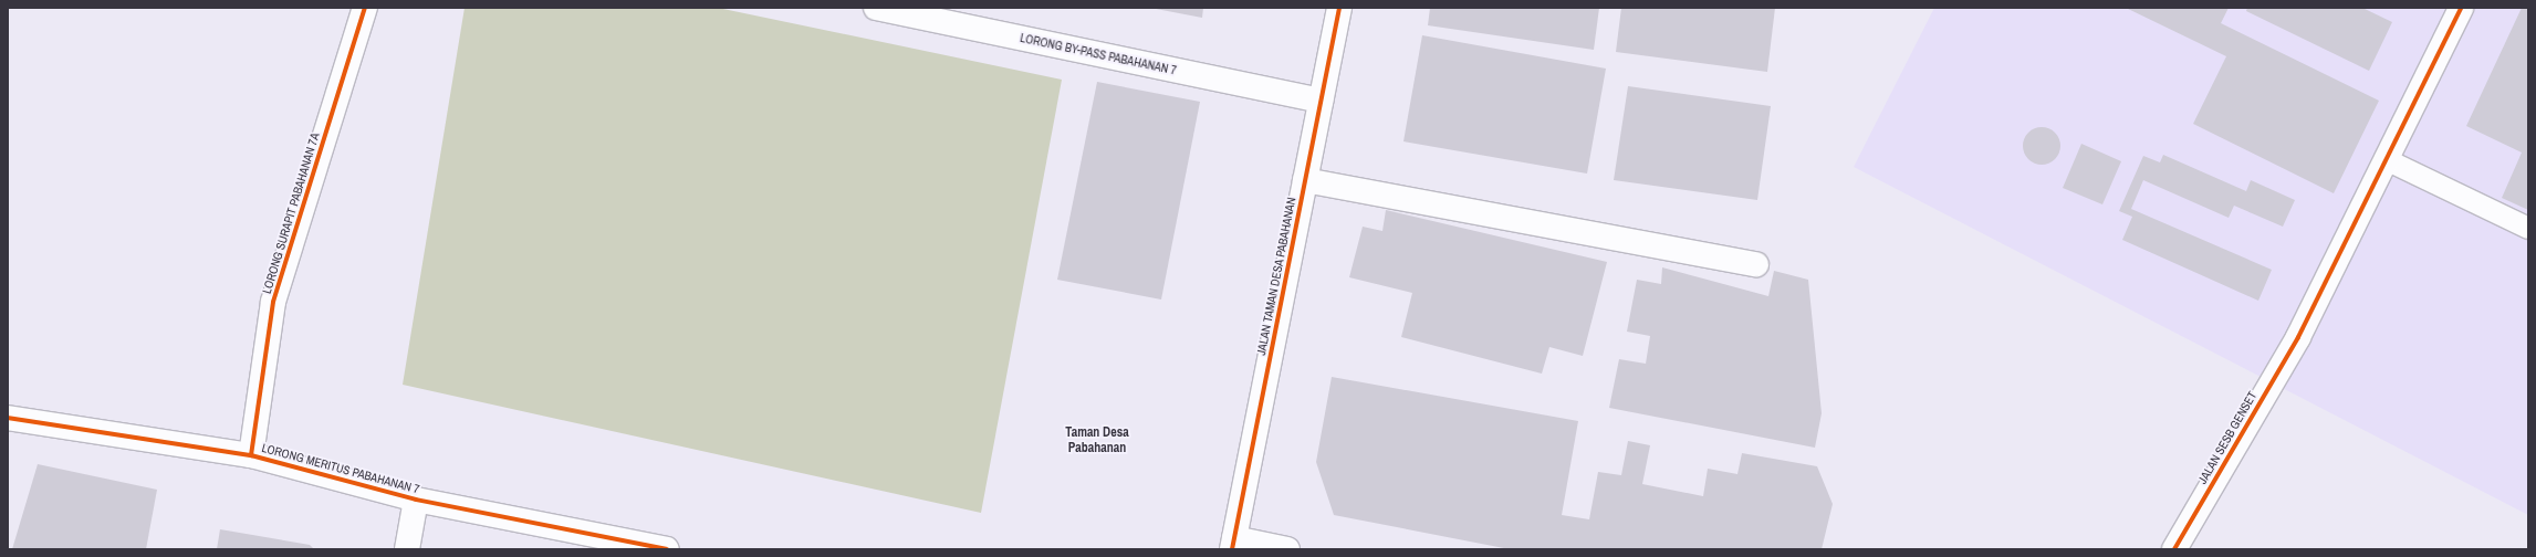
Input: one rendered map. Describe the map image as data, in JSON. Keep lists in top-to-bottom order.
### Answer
{
  "streets": {
    "street": [
      "LORONG BY-PASS PABAHANAN 7",
      "LORONG SURAPIT PABAHANAN 7A",
      "JALAN TAMAN DESA PABAHANAN",
      "JALAN SESB GENSET",
      "LORONG MERITUS PABAHANAN 7"
    ]
  },
  "crossings": [
    ["LORONG BY-PASS PABAHANAN 7", "JALAN TAMAN DESA PABAHANAN"],
    ["LORONG SURAPIT PABAHANAN 7A", "LORONG MERITUS PABAHANAN 7"]
  ],
  "districts": ["Taman Desa Pabahanan"]
}
